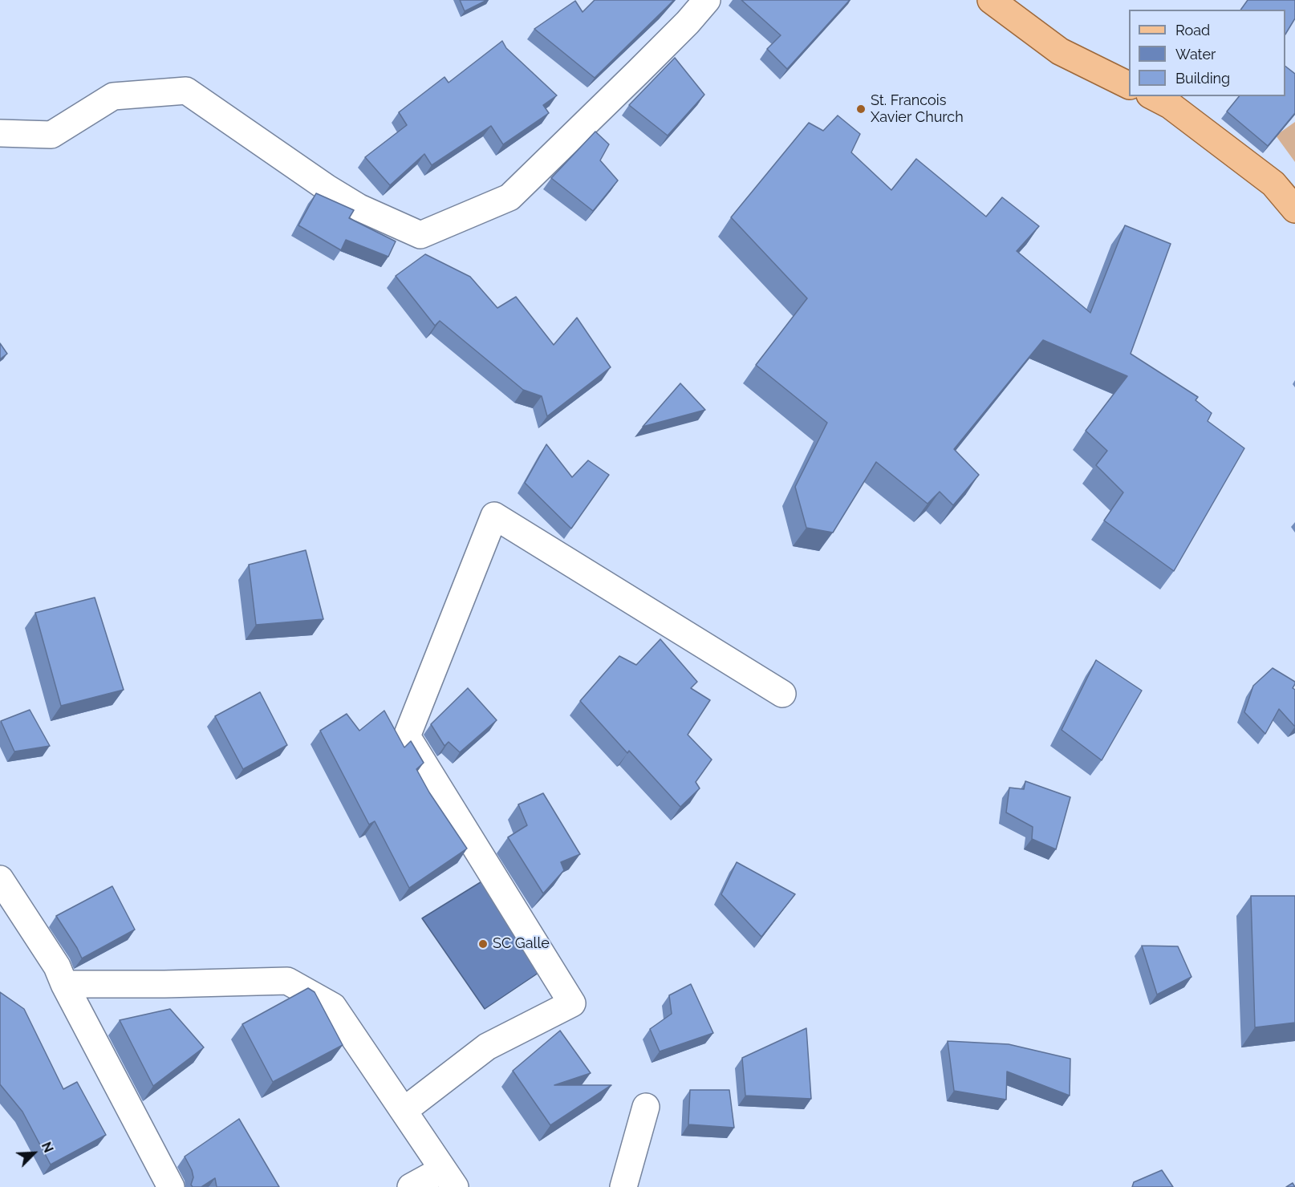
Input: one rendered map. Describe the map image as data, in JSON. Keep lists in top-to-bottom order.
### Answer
{
  "places": ["St. Francois Xavier Church", "SC Galle"],
  "legend": ["Road", "Water", "Building"],
  "north": "top right"
}
